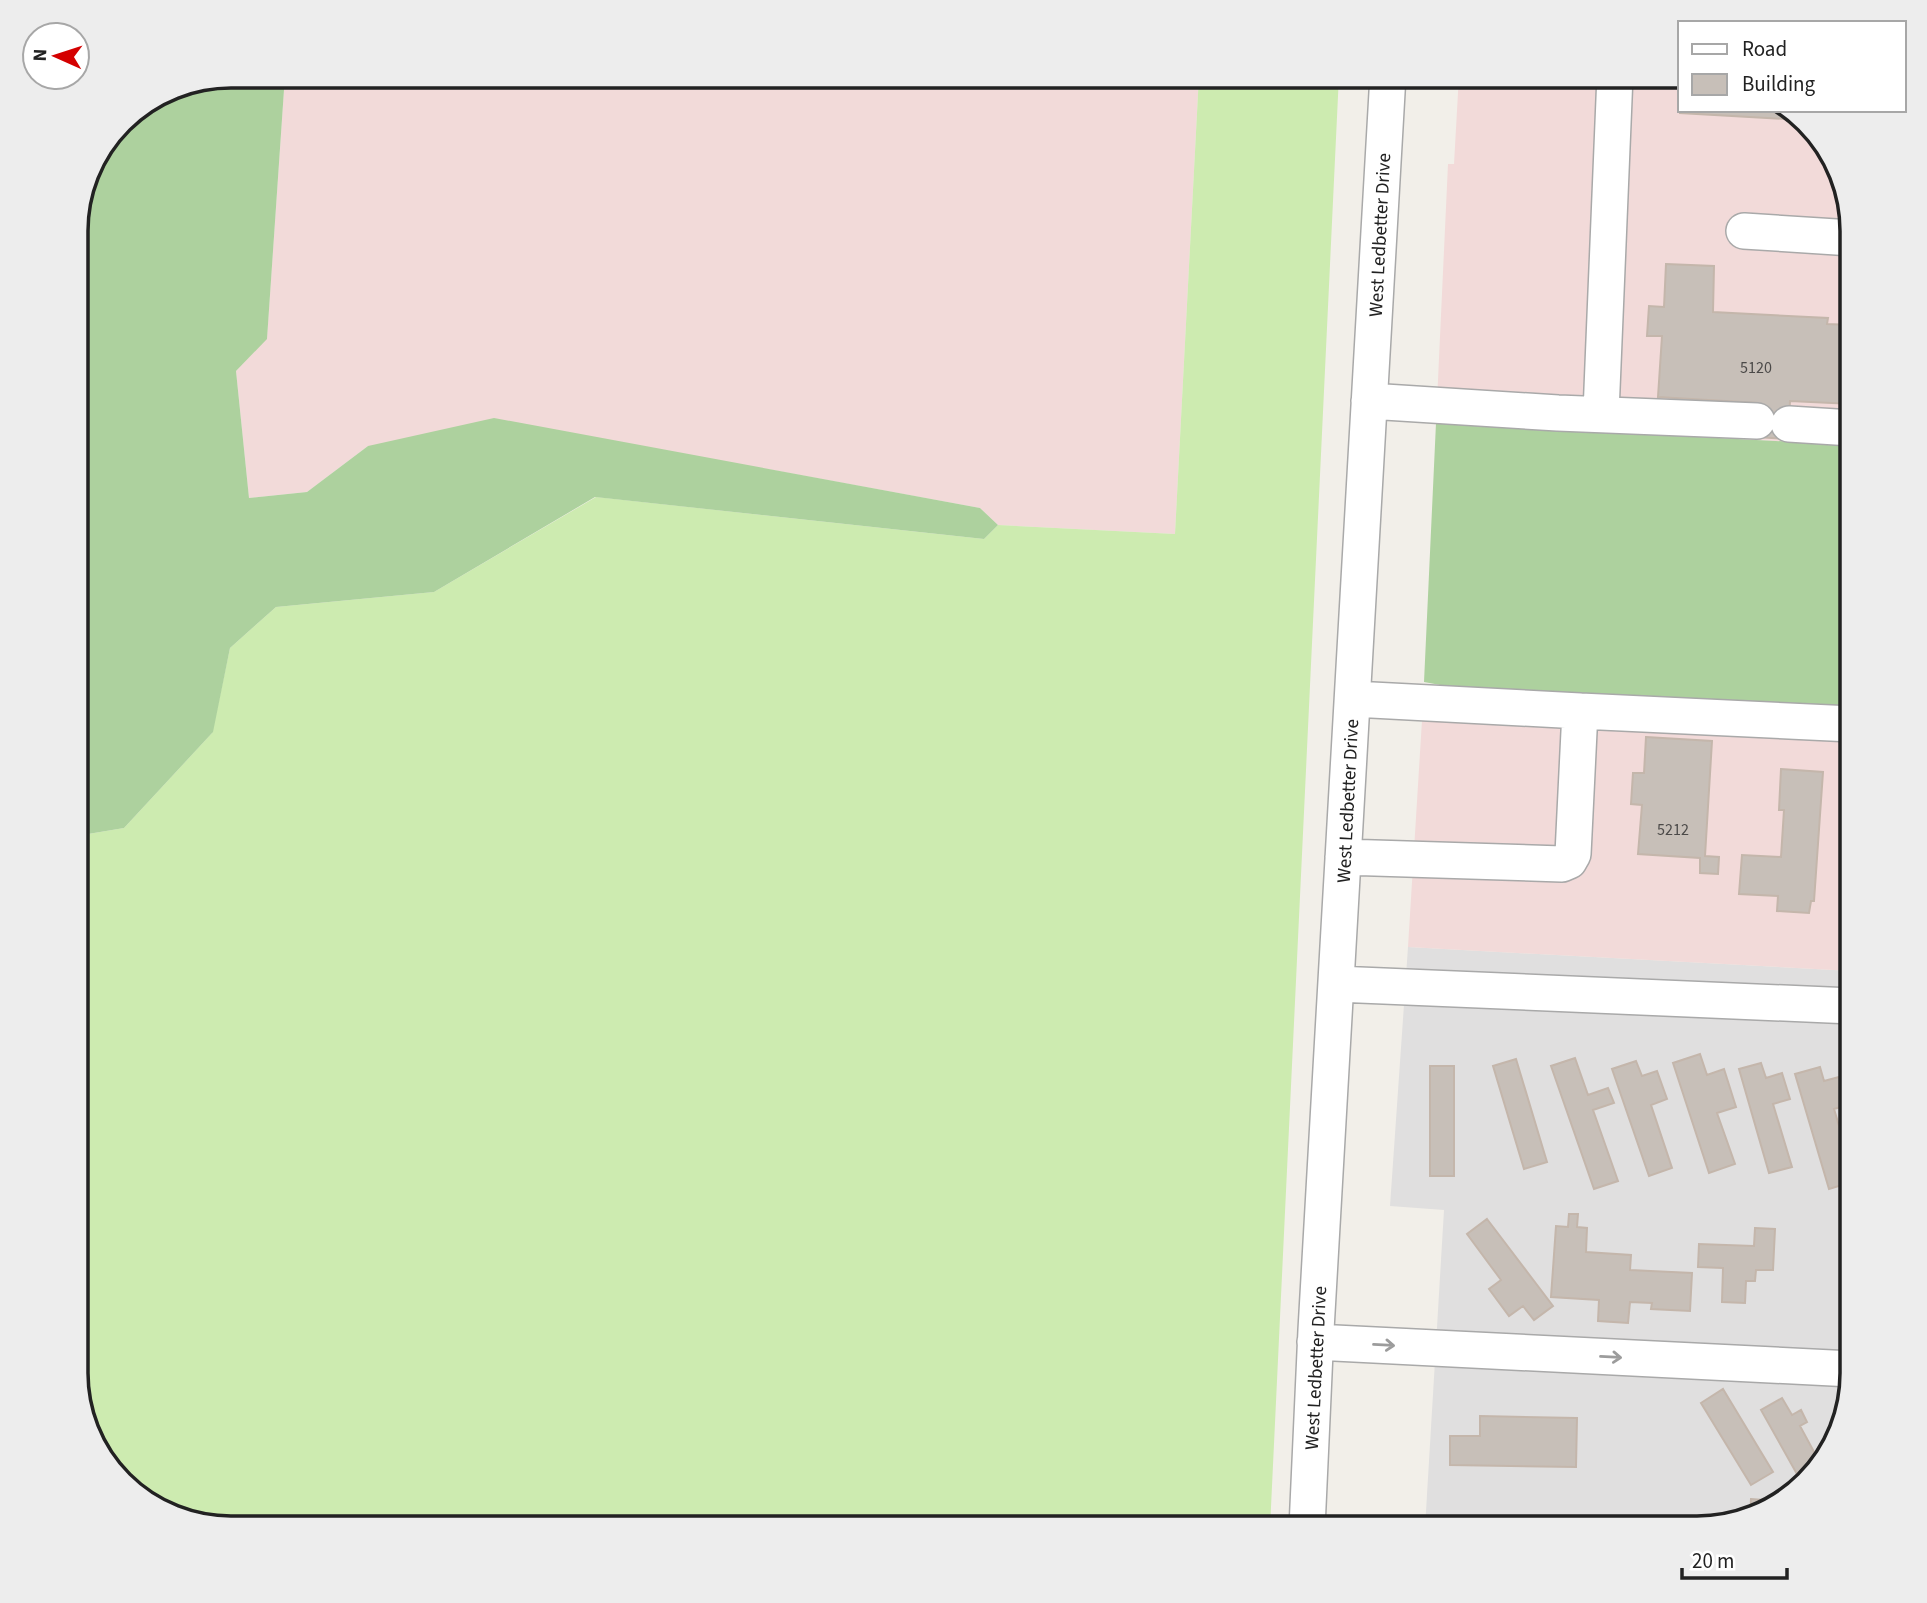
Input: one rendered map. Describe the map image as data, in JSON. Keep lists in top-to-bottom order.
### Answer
{
  "streets": {
    "street": ["West Ledbetter Drive"]
  },
  "house_numbers": ["5120", "5212"],
  "legend": ["Road", "Building"],
  "scale_bar": "20 m",
  "north": "left"
}
